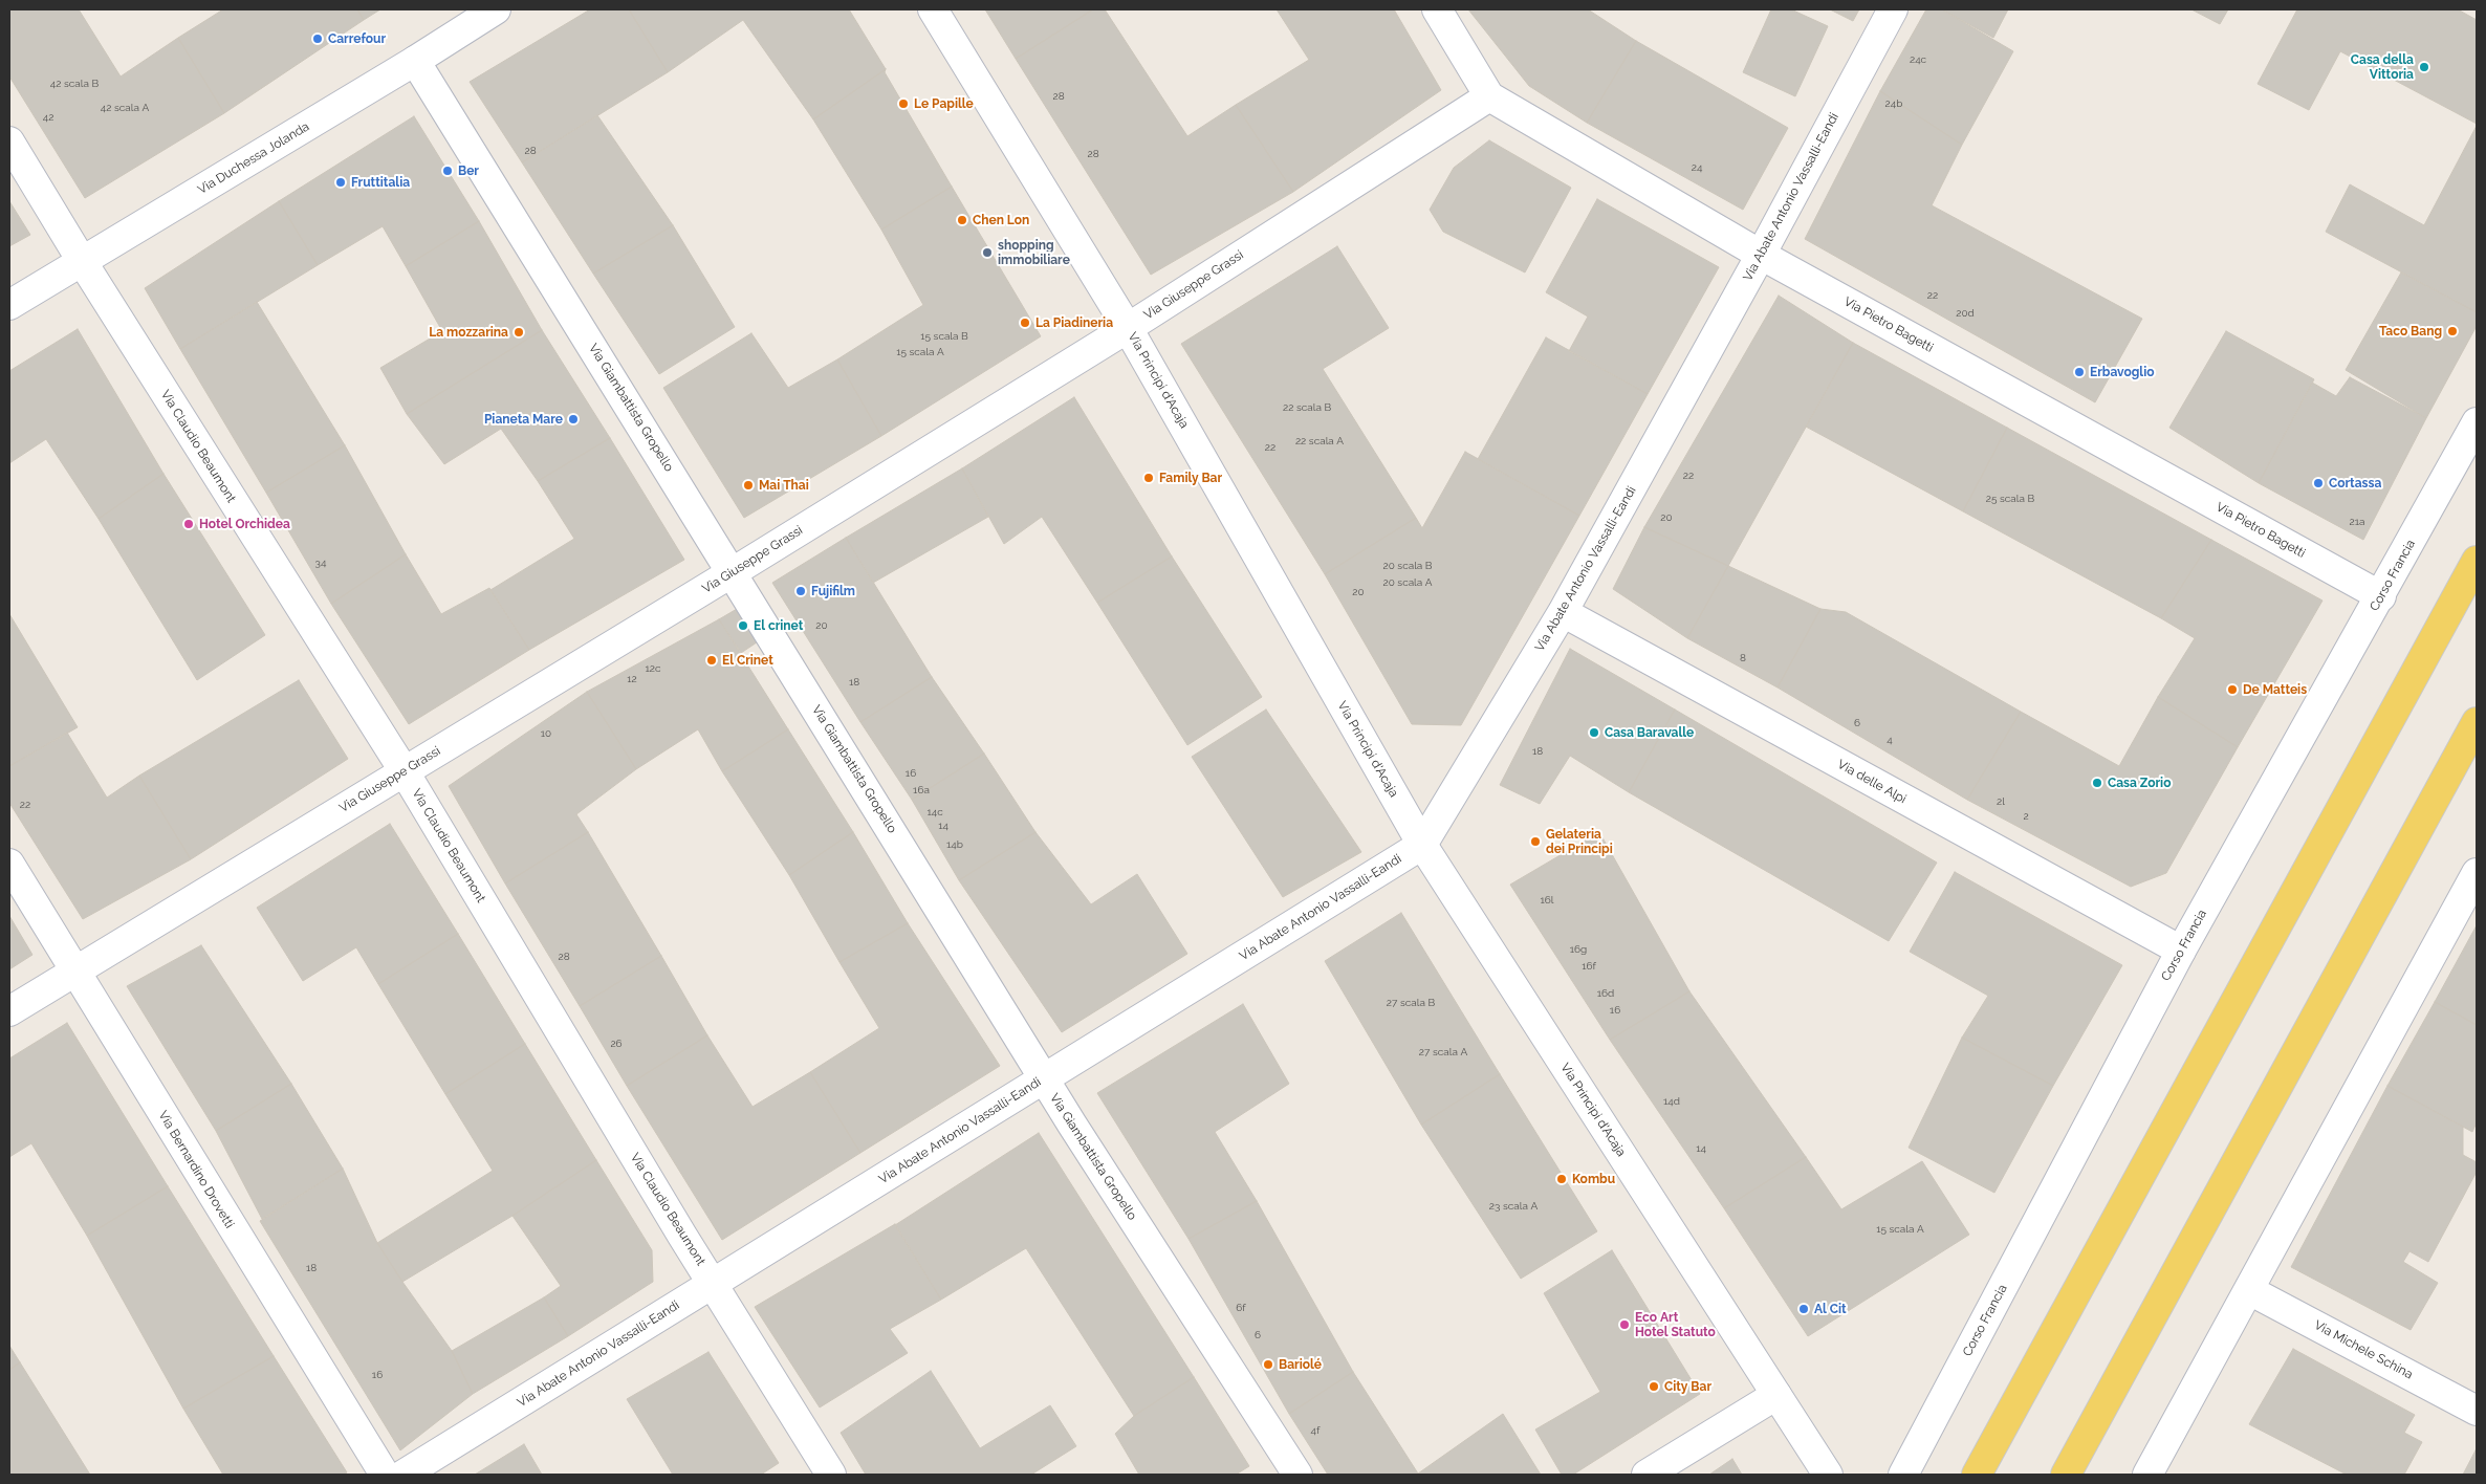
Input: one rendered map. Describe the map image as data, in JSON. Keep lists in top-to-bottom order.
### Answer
{
  "streets": {
    "street": [
      "Via Duchessa Jolanda",
      "Via Abate Antonio Vassalli-Eandi",
      "Via Giuseppe Grassi",
      "Via Pietro Bagetti",
      "Via Principi d'Acaja",
      "Via Giambattista Gropello",
      "Via Claudio Beaumont",
      "Corso Francia",
      "Via delle Alpi",
      "Via Bernardino Drovetti",
      "Via Michele Schina"
    ]
  },
  "crossings": [
    ["Via Duchessa Jolanda", "Via Giambattista Gropello"],
    ["Via Duchessa Jolanda", "Via Claudio Beaumont"],
    ["Via Abate Antonio Vassalli-Eandi", "Via Pietro Bagetti"],
    ["Via Abate Antonio Vassalli-Eandi", "Via Principi d'Acaja"],
    ["Via Abate Antonio Vassalli-Eandi", "Via Giambattista Gropello"],
    ["Via Abate Antonio Vassalli-Eandi", "Via Claudio Beaumont"],
    ["Via Abate Antonio Vassalli-Eandi", "Via delle Alpi"],
    ["Via Giuseppe Grassi", "Via Pietro Bagetti"],
    ["Via Giuseppe Grassi", "Via Principi d'Acaja"],
    ["Via Giuseppe Grassi", "Via Giambattista Gropello"],
    ["Via Giuseppe Grassi", "Via Claudio Beaumont"],
    ["Via Giuseppe Grassi", "Via Bernardino Drovetti"],
    ["Via Pietro Bagetti", "Corso Francia"],
    ["Corso Francia", "Via delle Alpi"]
  ],
  "places": [
    "Carrefour",
    "Casa della Vittoria",
    "Le Papille",
    "Ber",
    "Fruttitalia",
    "Chen Lon",
    "shopping immobiliare",
    "La Piadineria",
    "Taco Bang",
    "La mozzarina",
    "Erbavoglio",
    "Pianeta Mare",
    "Family Bar",
    "Cortassa",
    "Mai Thai",
    "Hotel Orchidea",
    "Fujifilm",
    "El crinet",
    "El Crinet",
    "De Matteis",
    "Casa Baravalle",
    "Casa Zorio",
    "Gelateria dei Principi",
    "Kombu",
    "Al Cit",
    "Eco Art Hotel Statuto",
    "Bariolé",
    "City Bar"
  ],
  "house_numbers": [
    "24c",
    "42 scala B",
    "28",
    "24b",
    "42 scala A",
    "42",
    "28",
    "28",
    "24",
    "22",
    "20d",
    "15 scala B",
    "15 scala A",
    "22 scala B",
    "22 scala A",
    "22",
    "22",
    "25 scala B",
    "20",
    "21a",
    "34",
    "20 scala B",
    "20 scala A",
    "20",
    "20",
    "8",
    "12c",
    "12",
    "18",
    "6",
    "10",
    "4",
    "18",
    "16",
    "16a",
    "2l",
    "22",
    "14c",
    "2",
    "14",
    "14b",
    "16l",
    "16g",
    "28",
    "16f",
    "16d",
    "27 scala B",
    "16",
    "26",
    "27 scala A",
    "14d",
    "14",
    "23 scala A",
    "15 scala A",
    "18",
    "6f",
    "6",
    "16",
    "4f"
  ]
}
